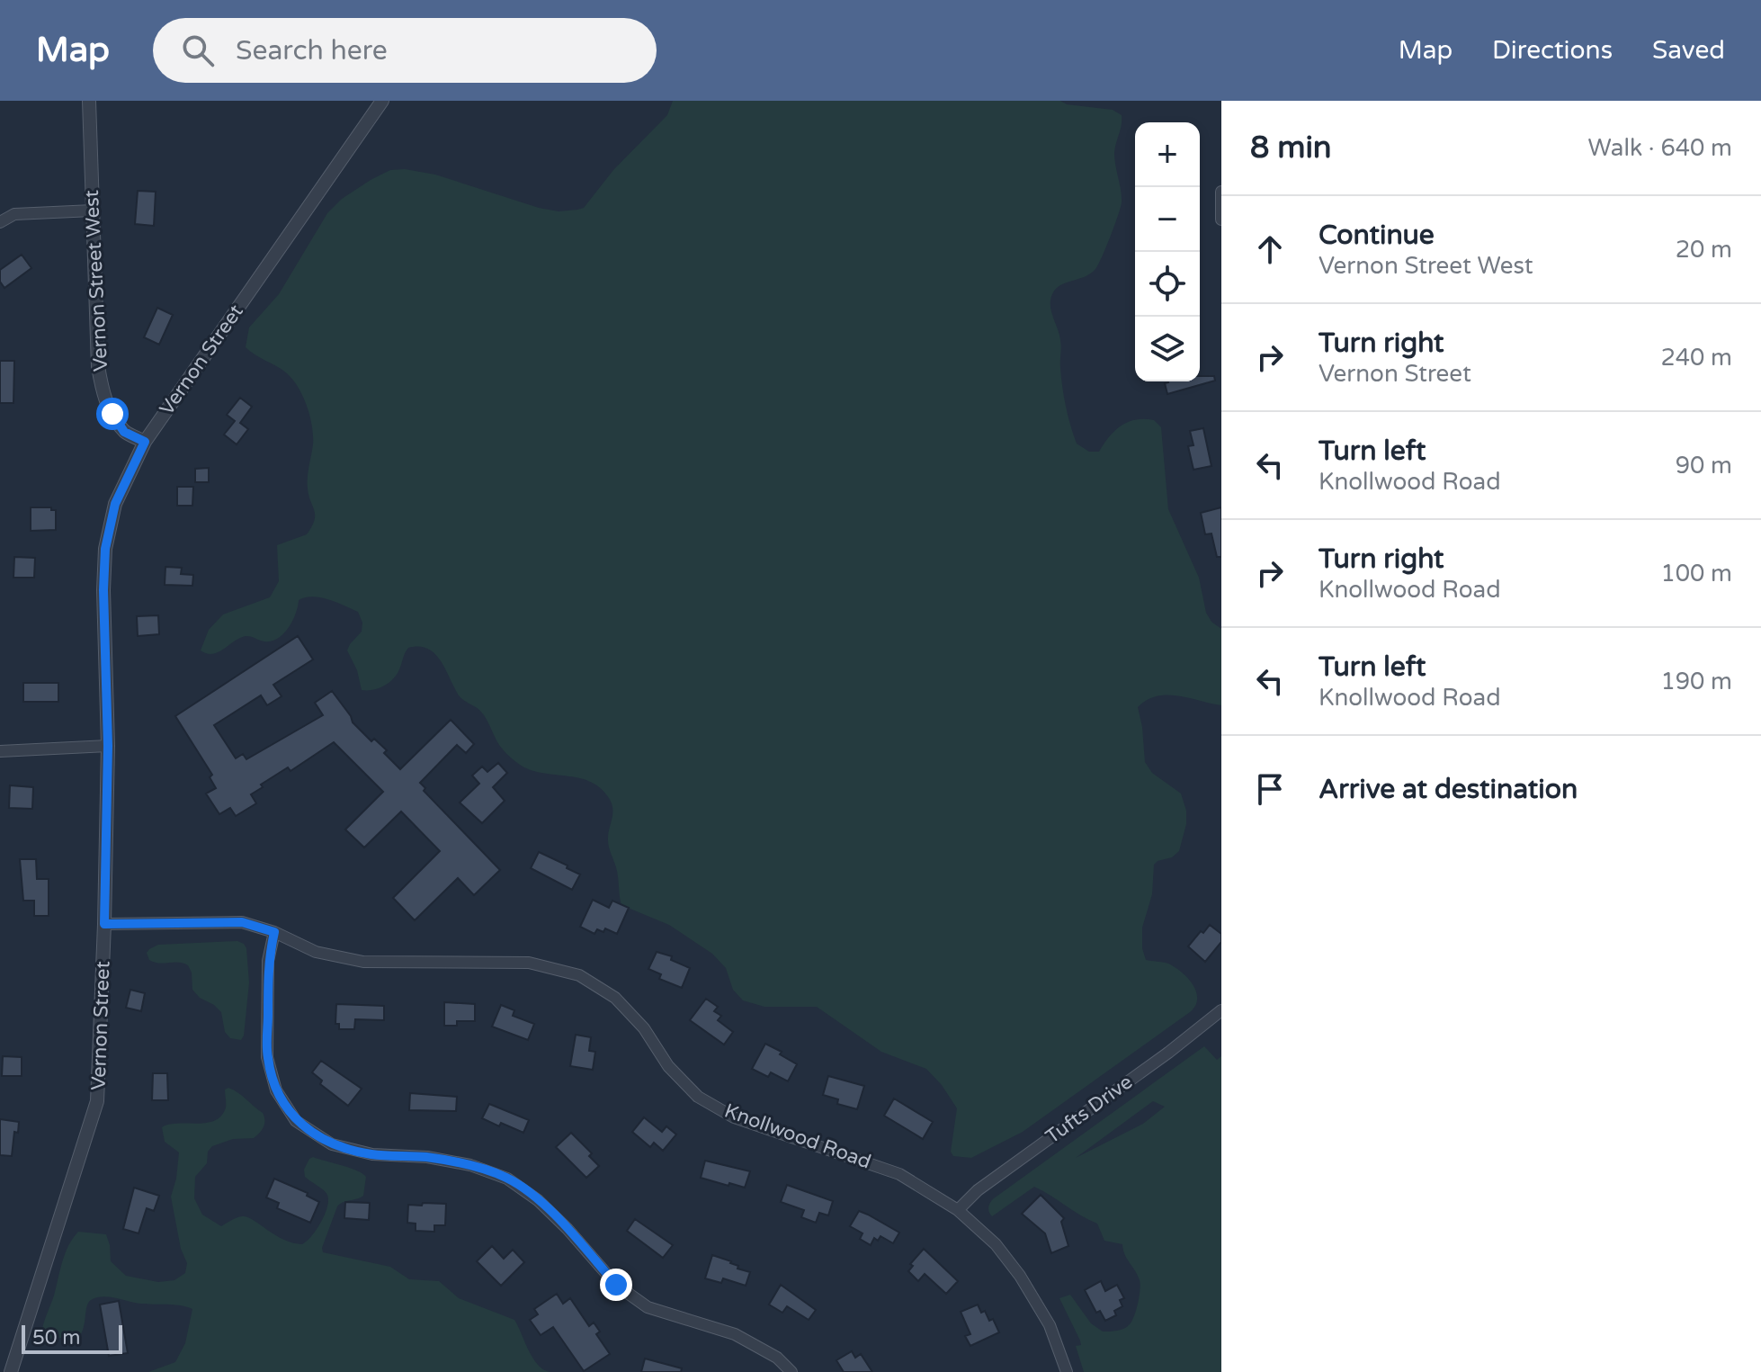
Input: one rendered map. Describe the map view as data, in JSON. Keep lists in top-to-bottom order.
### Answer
{
  "streets": {
    "street": [
      "Vernon Street West",
      "Vernon Street",
      "Tufts Drive",
      "Knollwood Road"
    ]
  },
  "crossings": [
    ["Vernon Street West", "Vernon Street"],
    ["Vernon Street", "Knollwood Road"],
    ["Tufts Drive", "Knollwood Road"]
  ],
  "scale_bar": "50 m",
  "page": {
    "header": "Map",
    "search": "Search here",
    "nav": ["Map", "Directions", "Saved"],
    "heading": ["8 min", "Walk · 640 m"],
    "map_buttons": ["+", "−"],
    "list": [
      ["Continue", "Vernon Street West", "20 m"],
      ["Turn right", "Vernon Street", "240 m"],
      ["Turn left", "Knollwood Road", "90 m"],
      ["Turn right", "Knollwood Road", "100 m"],
      ["Turn left", "Knollwood Road", "190 m"],
      "Arrive at destination"
    ],
    "scale": "50 m"
  }
}
